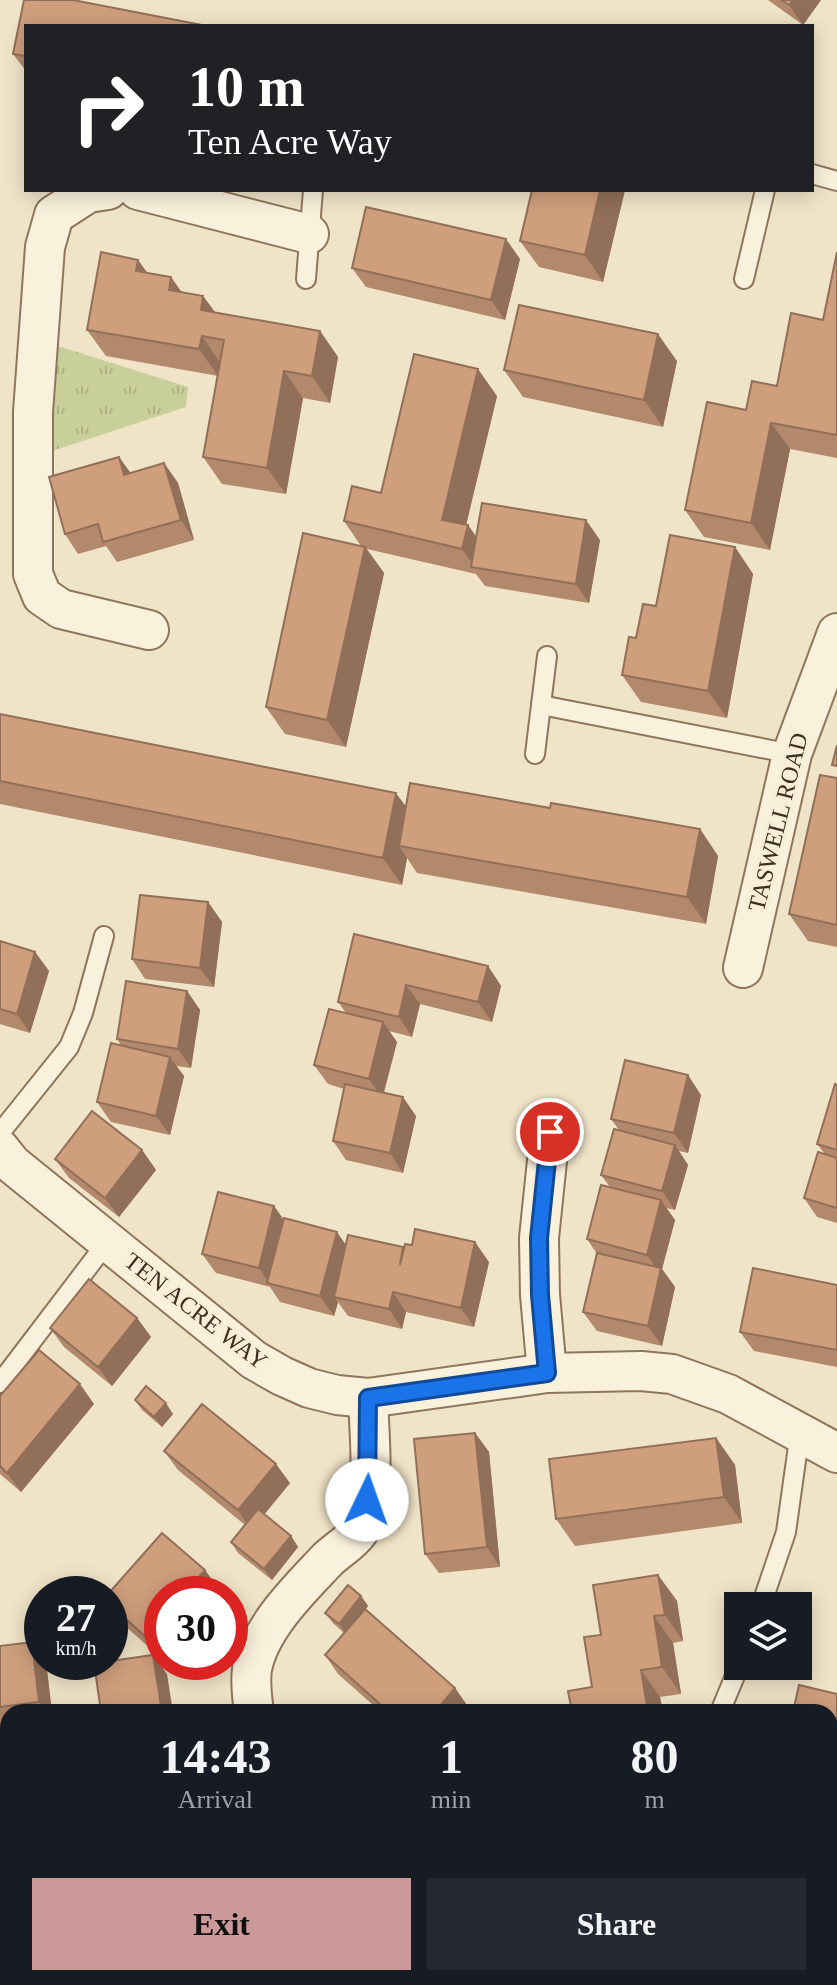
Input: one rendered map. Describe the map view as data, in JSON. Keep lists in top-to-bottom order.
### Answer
{
  "streets": {
    "street": ["TASWELL ROAD", "TEN ACRE WAY"]
  },
  "page": {
    "turn": ["10 m", "Ten Acre Way"],
    "speed": "27 km/h",
    "limit": "30",
    "eta": [
      "14:43",
      "Arrival",
      "1",
      "min",
      "80",
      "m"
    ],
    "buttons": ["Exit", "Share"]
  }
}
